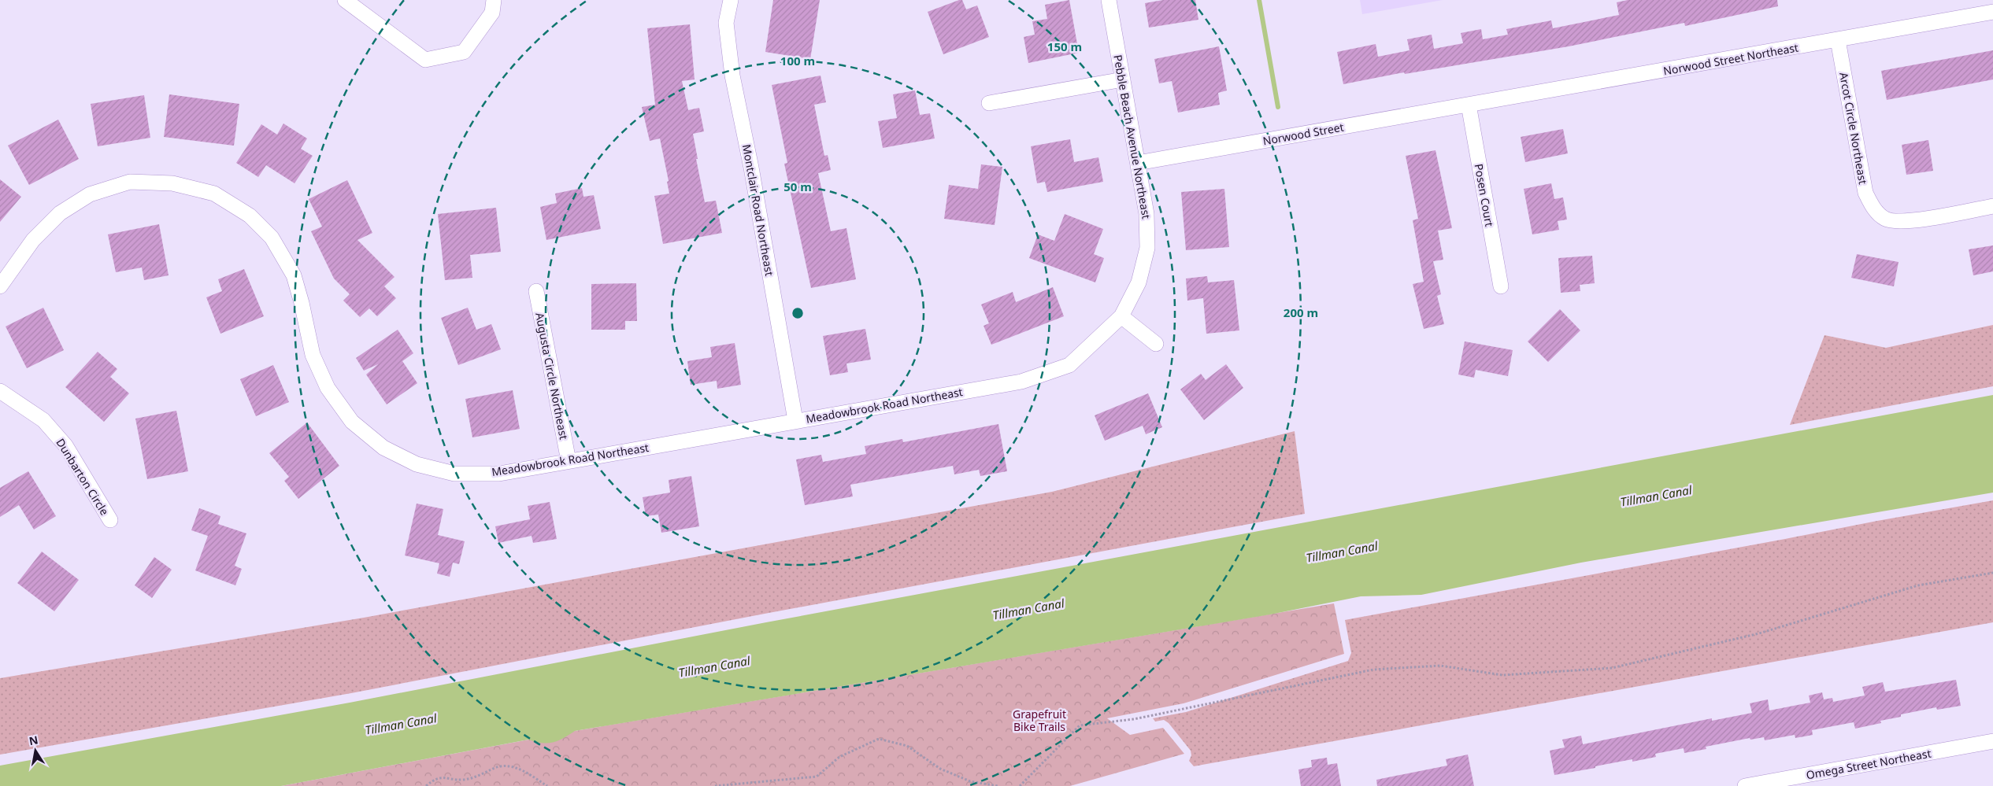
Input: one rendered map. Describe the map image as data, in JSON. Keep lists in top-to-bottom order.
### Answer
{
  "streets": {
    "street": [
      "Norwood Street Northeast",
      "Arcot Circle Northeast",
      "Norwood Street",
      "Pebble Beach Avenue Northeast",
      "Posen Court",
      "Montclair Road Northeast",
      "Augusta Circle Northeast",
      "Meadowbrook Road Northeast",
      "Dunbarton Circle",
      "Omega Street Northeast"
    ]
  },
  "crossings": [
    ["Norwood Street Northeast", "Arcot Circle Northeast"],
    ["Norwood Street Northeast", "Norwood Street"],
    ["Norwood Street Northeast", "Posen Court"],
    ["Norwood Street", "Pebble Beach Avenue Northeast"],
    ["Norwood Street", "Posen Court"],
    ["Pebble Beach Avenue Northeast", "Meadowbrook Road Northeast"],
    ["Montclair Road Northeast", "Meadowbrook Road Northeast"],
    ["Augusta Circle Northeast", "Meadowbrook Road Northeast"]
  ],
  "water": ["Tillman Canal"],
  "parks": ["Grapefruit Bike Trails"],
  "north": "top",
  "rings": [
    "150 m",
    "100 m",
    "50 m",
    "200 m"
  ]
}
